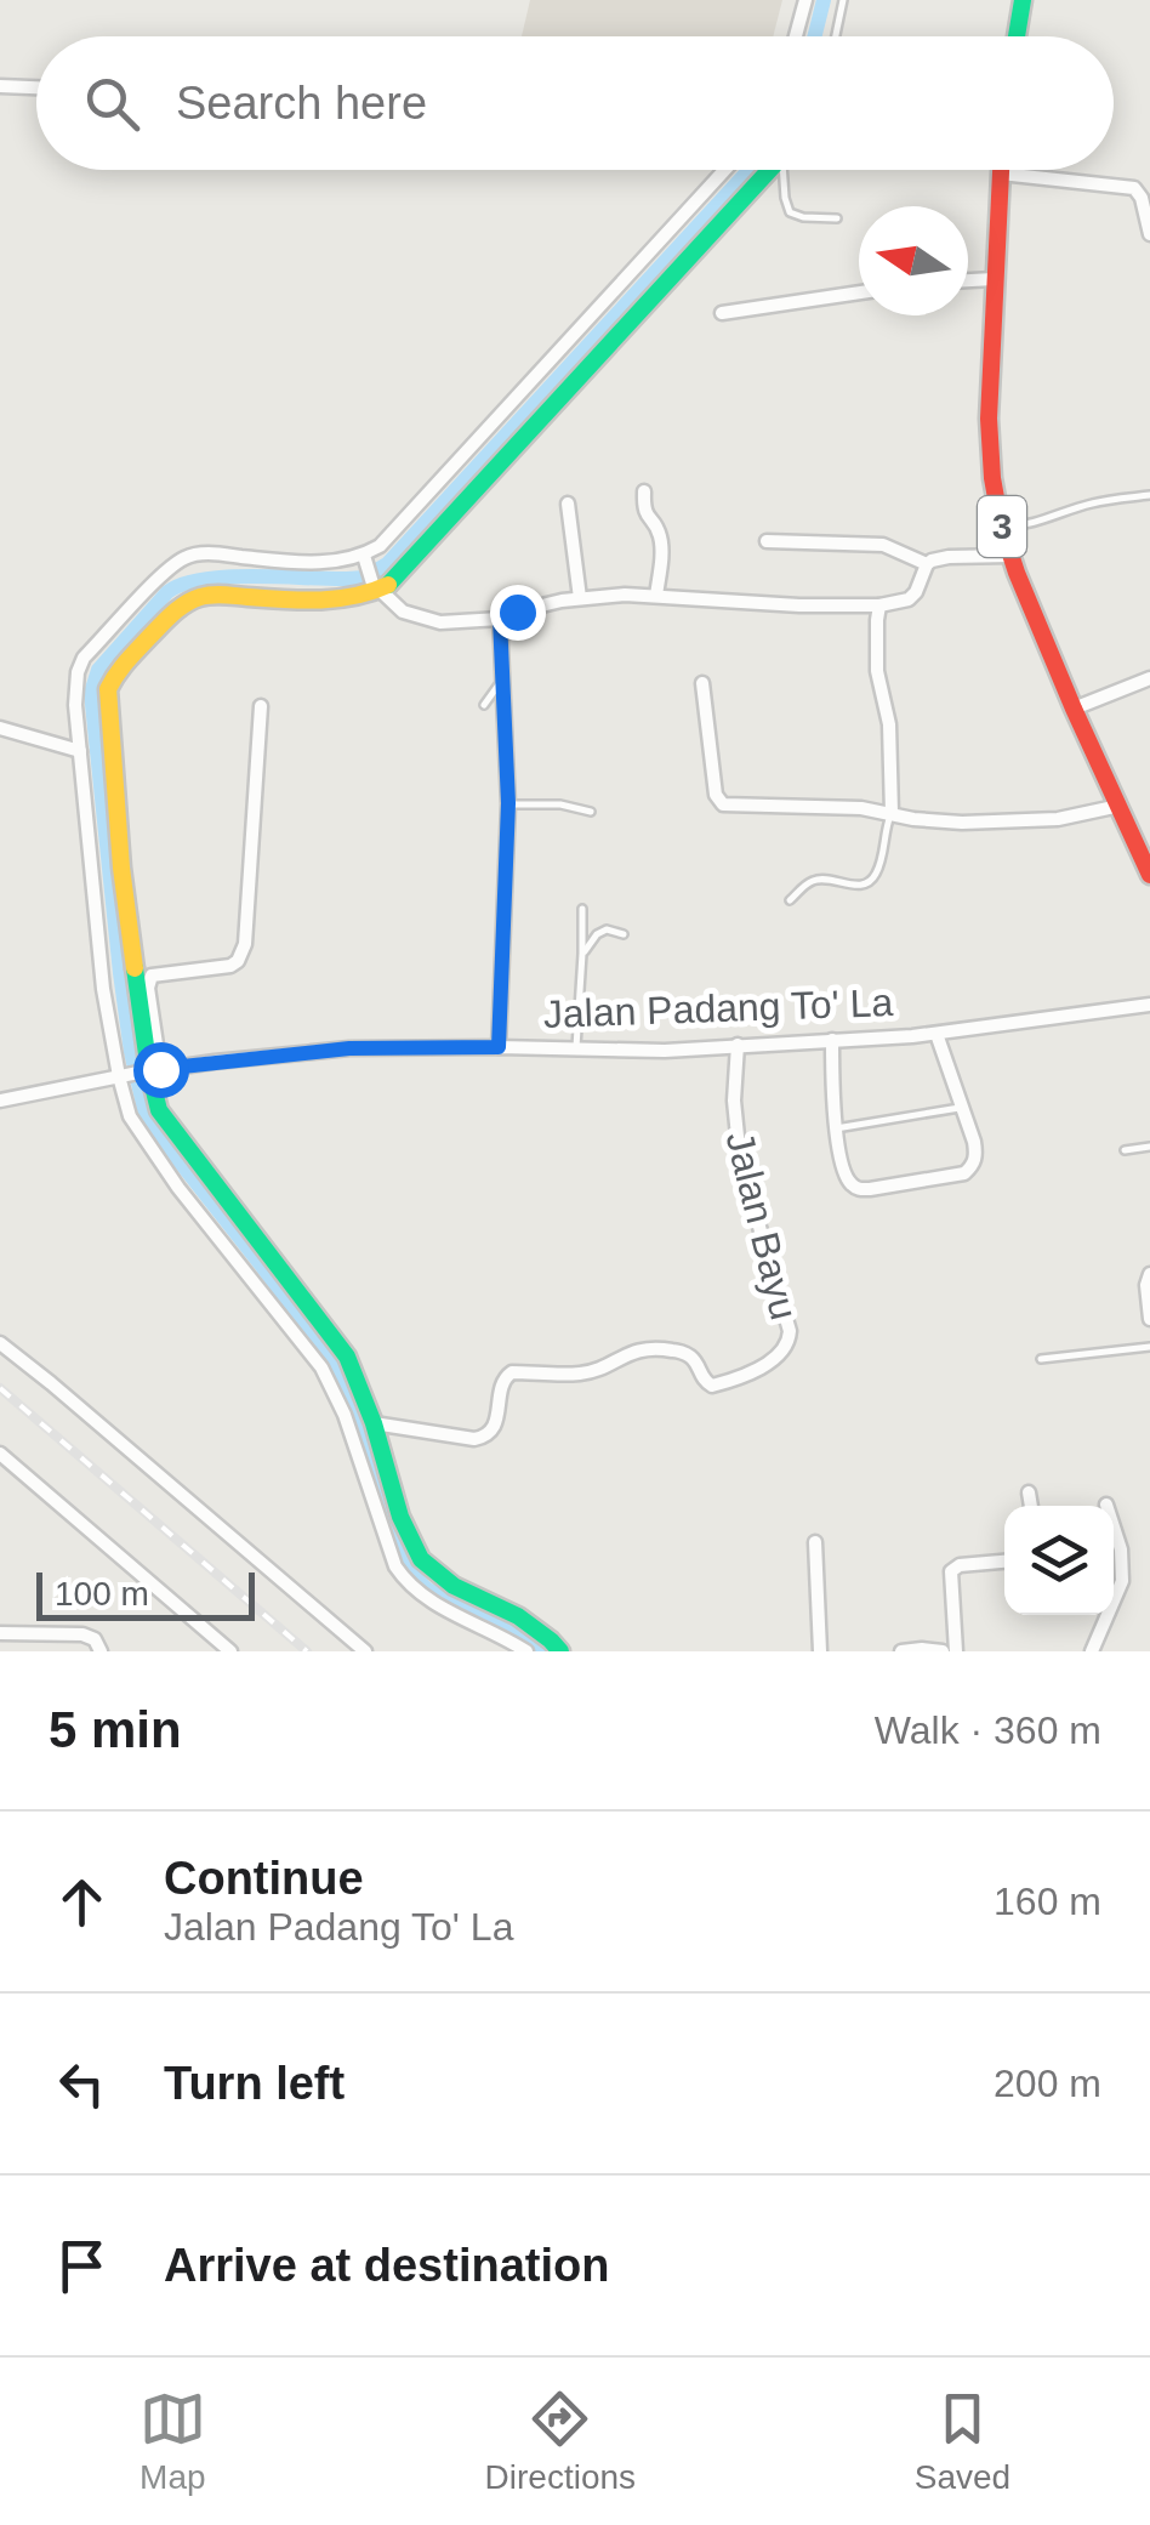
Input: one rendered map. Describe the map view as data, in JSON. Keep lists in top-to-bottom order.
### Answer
{
  "streets": {
    "main road": ["3"],
    "street": ["Jalan Padang To' La", "Jalan Bayu"]
  },
  "crossings": [
    ["Jalan Padang To' La", "Jalan Bayu"]
  ],
  "scale_bar": "100 m",
  "north": "left",
  "page": {
    "search": "Search here",
    "scale": "100 m",
    "heading": ["5 min", "Walk · 360 m"],
    "list": [
      ["Continue", "Jalan Padang To' La", "160 m"],
      ["Turn left", "200 m"],
      "Arrive at destination"
    ],
    "nav": ["Map", "Directions", "Saved"]
  }
}
